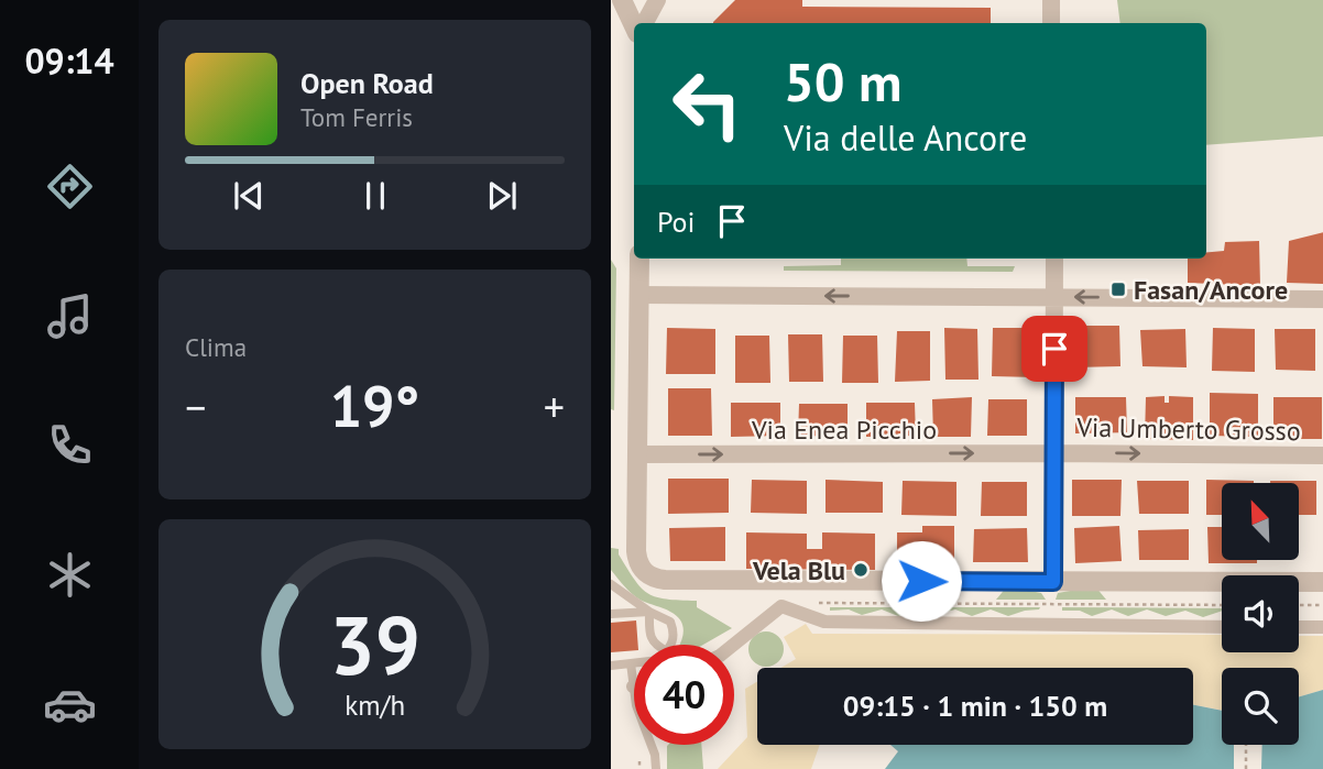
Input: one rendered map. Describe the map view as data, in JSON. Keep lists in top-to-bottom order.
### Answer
{
  "streets": {
    "street": ["Via Enea Picchio", "Via Umberto Grosso"]
  },
  "crossings": [
    ["Via Enea Picchio", "Via Umberto Grosso"]
  ],
  "one_way": ["Via Enea Picchio"],
  "places": {
    "transit": ["Fasan/Ancore"],
    "other": ["Vela Blu"]
  },
  "north": "top left",
  "page": {
    "tabs": "09:14",
    "turn": ["50 m", "Via delle Ancore"],
    "song": ["Open Road", "Tom Ferris"],
    "then": "Poi",
    "tile": "Clima",
    "heat": ["−", "19°", "+"],
    "limit": "40",
    "trip": "09:15 · 1 min · 150 m",
    "gauge": ["39", "km/h"]
  }
}
